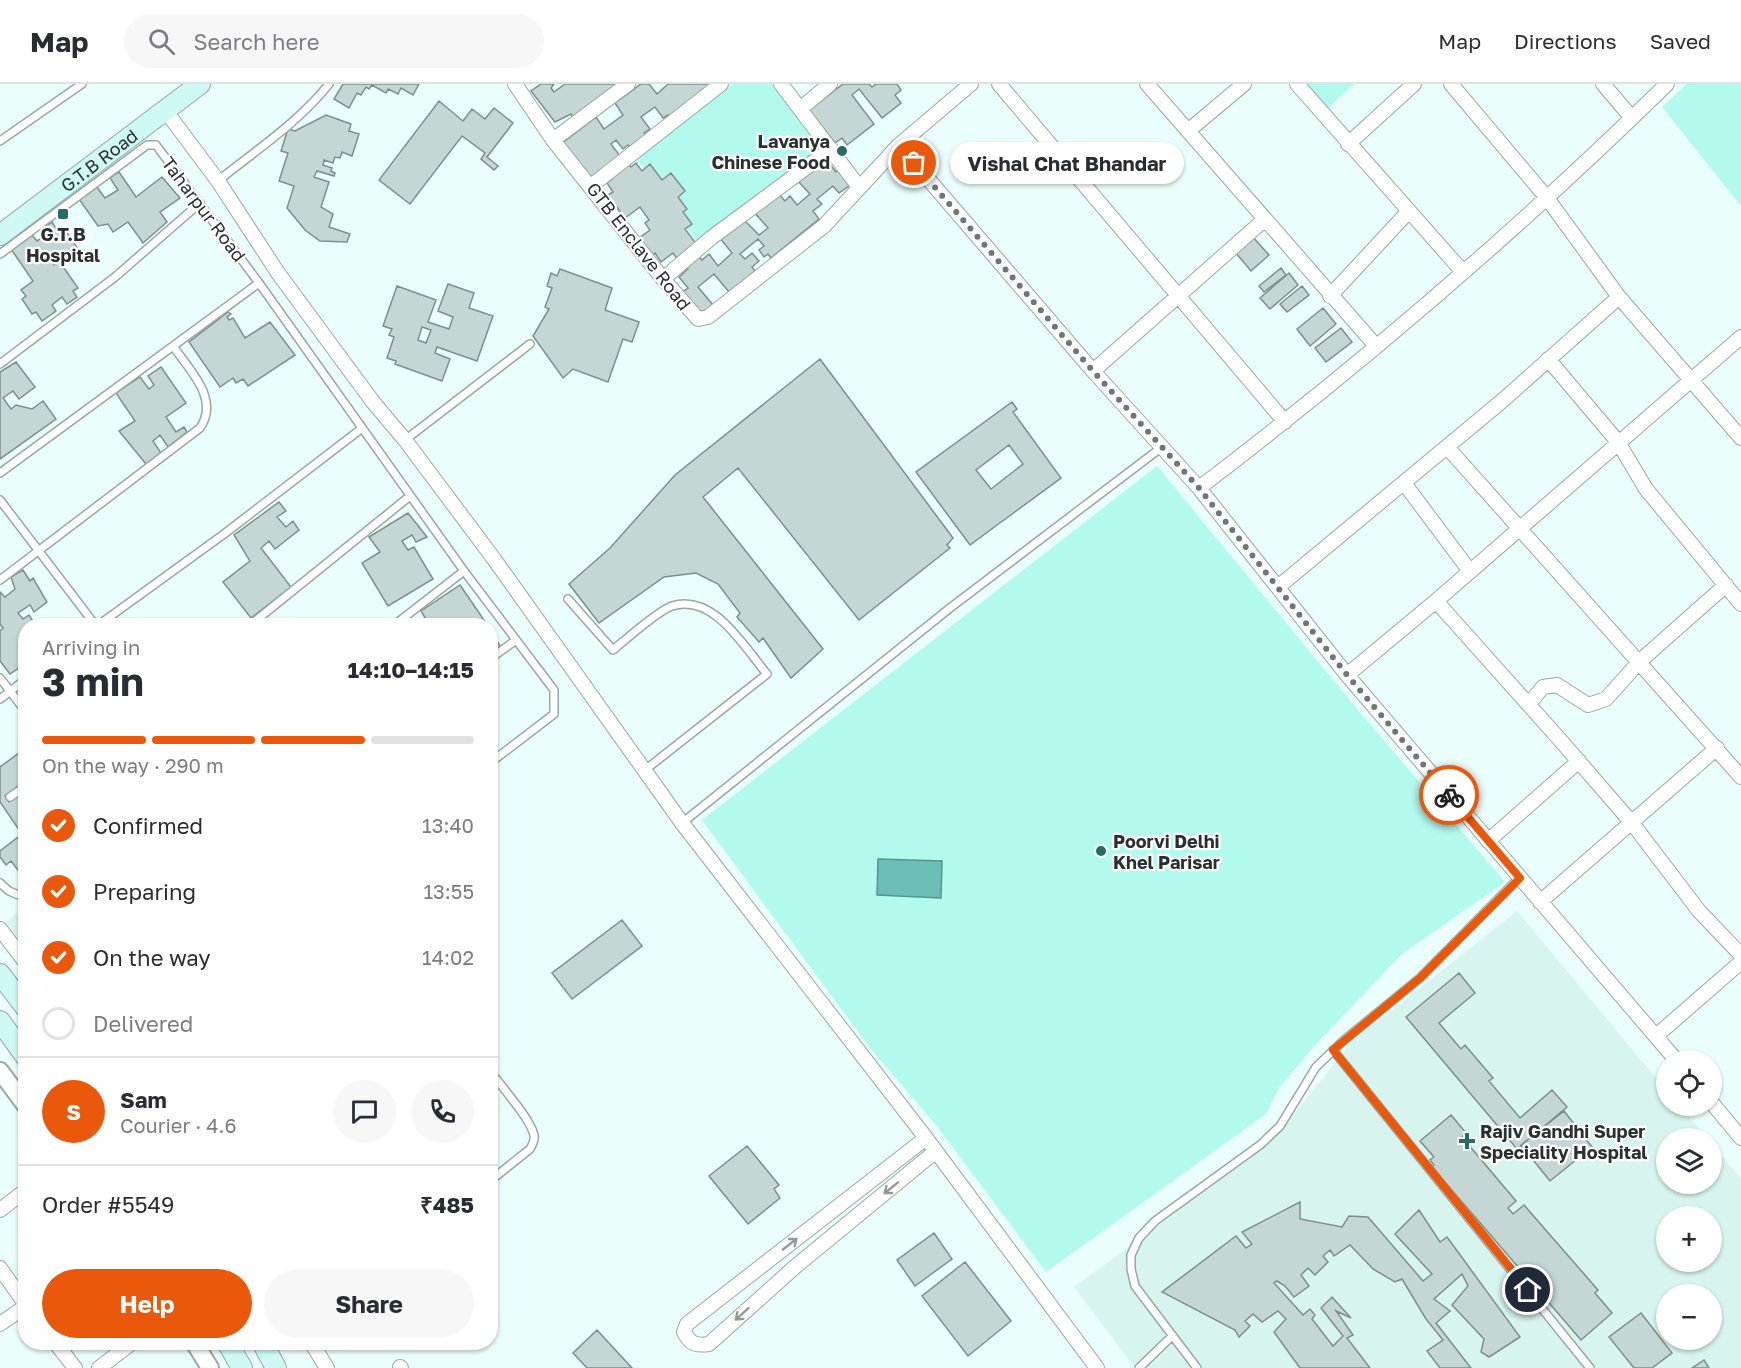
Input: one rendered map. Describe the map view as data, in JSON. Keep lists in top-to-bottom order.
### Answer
{
  "streets": {
    "main road": ["G.T.B Road"],
    "street": ["GTB Enclave Road"],
    "lane": ["Taharpur Road"]
  },
  "places": {
    "other": ["Lavanya Chinese Food", "Vishal Chat Bhandar", "Poorvi Delhi Khel Parisar"],
    "transit": ["G.T.B Hospital"],
    "health": ["Rajiv Gandhi Super Speciality Hospital"]
  },
  "page": {
    "header": "Map",
    "search": "Search here",
    "nav": ["Map", "Directions", "Saved"],
    "bubble": "Vishal Chat Bhandar",
    "heading": ["3 min", "Arriving in", "14:10–14:15"],
    "panel": [
      "Sam",
      "Courier · 4.6",
      "Order #5549",
      "₹485"
    ],
    "bar": "On the way · 290 m",
    "list": [
      ["Confirmed", "13:40"],
      ["Preparing", "13:55"],
      ["On the way", "14:02"],
      "Delivered"
    ],
    "map_buttons": ["+", "−"],
    "round": "S",
    "buttons": ["Help", "Share"]
  }
}
